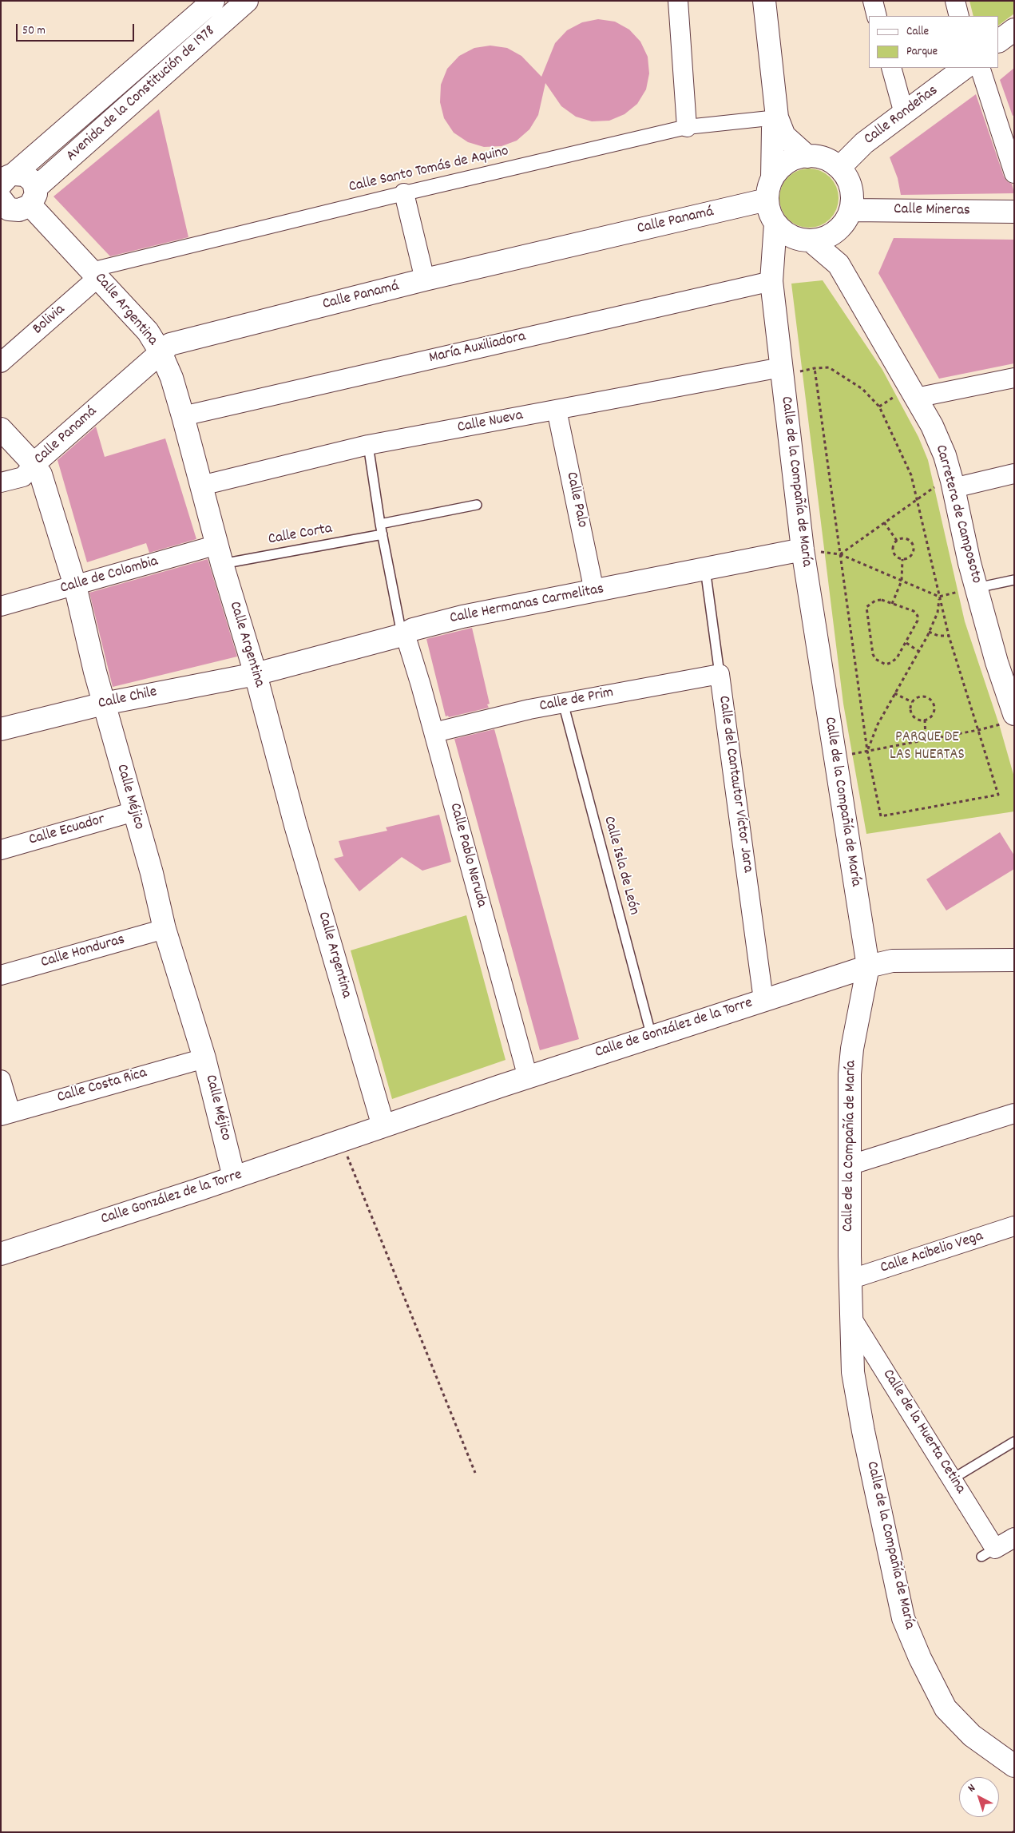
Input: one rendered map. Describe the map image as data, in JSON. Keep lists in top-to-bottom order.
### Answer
{
  "streets": {
    "street": [
      "Avenida de la Constitución de 1978",
      "Calle Rondeñas",
      "Calle Santo Tomás de Aquino",
      "Calle Mineras",
      "Calle Panamá",
      "Calle Argentina",
      "Bolivia",
      "María Auxiliadora",
      "Calle Nueva",
      "Calle de la Compañía de María",
      "Calle Palo",
      "Carretera de Camposoto",
      "Calle de Colombia",
      "Calle Hermanas Carmelitas",
      "Calle Chile",
      "Calle de Prim",
      "Calle del Cantautor Víctor Jara",
      "Calle Méjico",
      "Calle Ecuador",
      "Calle Pablo Neruda",
      "Calle Honduras",
      "Calle de González de la Torre",
      "Calle Costa Rica",
      "Calle González de la Torre",
      "Calle Acibelio Vega",
      "Calle de la Huerta Cetina"
    ],
    "lane": ["Calle Corta", "Calle Isla de León"]
  },
  "crossings": [
    ["Avenida de la Constitución de 1978", "Calle Argentina"],
    ["Calle Rondeñas", "Calle Mineras"],
    ["Calle Rondeñas", "Calle Panamá"],
    ["Calle Rondeñas", "Calle de la Compañía de María"],
    ["Calle Rondeñas", "Carretera de Camposoto"],
    ["Calle Santo Tomás de Aquino", "Calle Argentina"],
    ["Calle Santo Tomás de Aquino", "Bolivia"],
    ["Calle Mineras", "Calle Panamá"],
    ["Calle Mineras", "Calle de la Compañía de María"],
    ["Calle Mineras", "Carretera de Camposoto"],
    ["Calle Panamá", "Calle Argentina"],
    ["Calle Panamá", "Calle de la Compañía de María"],
    ["Calle Panamá", "Carretera de Camposoto"],
    ["Calle Panamá", "Calle Méjico"],
    ["Calle Argentina", "Bolivia"],
    ["Calle Argentina", "María Auxiliadora"],
    ["Calle Argentina", "Calle Nueva"],
    ["Calle Argentina", "Calle Corta"],
    ["Calle Argentina", "Calle de Colombia"],
    ["Calle Argentina", "Calle Hermanas Carmelitas"],
    ["Calle Argentina", "Calle Chile"],
    ["Calle Argentina", "Calle de González de la Torre"],
    ["María Auxiliadora", "Calle de la Compañía de María"],
    ["Calle Nueva", "Calle de la Compañía de María"],
    ["Calle Nueva", "Calle Palo"],
    ["Calle de la Compañía de María", "Carretera de Camposoto"],
    ["Calle de la Compañía de María", "Calle Hermanas Carmelitas"],
    ["Calle de la Compañía de María", "Calle de González de la Torre"],
    ["Calle de la Compañía de María", "Calle Acibelio Vega"],
    ["Calle de la Compañía de María", "Calle de la Huerta Cetina"],
    ["Calle Palo", "Calle Hermanas Carmelitas"],
    ["Calle Corta", "Calle de Colombia"],
    ["Calle de Colombia", "Calle Méjico"],
    ["Calle Hermanas Carmelitas", "Calle Chile"],
    ["Calle Hermanas Carmelitas", "Calle del Cantautor Víctor Jara"],
    ["Calle Hermanas Carmelitas", "Calle Pablo Neruda"],
    ["Calle Chile", "Calle Méjico"],
    ["Calle de Prim", "Calle del Cantautor Víctor Jara"],
    ["Calle de Prim", "Calle Pablo Neruda"],
    ["Calle de Prim", "Calle Isla de León"],
    ["Calle del Cantautor Víctor Jara", "Calle de González de la Torre"],
    ["Calle Méjico", "Calle Ecuador"],
    ["Calle Méjico", "Calle Honduras"],
    ["Calle Méjico", "Calle Costa Rica"],
    ["Calle Méjico", "Calle González de la Torre"],
    ["Calle Pablo Neruda", "Calle de González de la Torre"],
    ["Calle Isla de León", "Calle de González de la Torre"],
    ["Calle de González de la Torre", "Calle González de la Torre"]
  ],
  "parks": ["PARQUE DE LAS HUERTAS"],
  "legend": ["Calle", "Parque"],
  "scale_bar": "50 m",
  "north": "top left"
}
